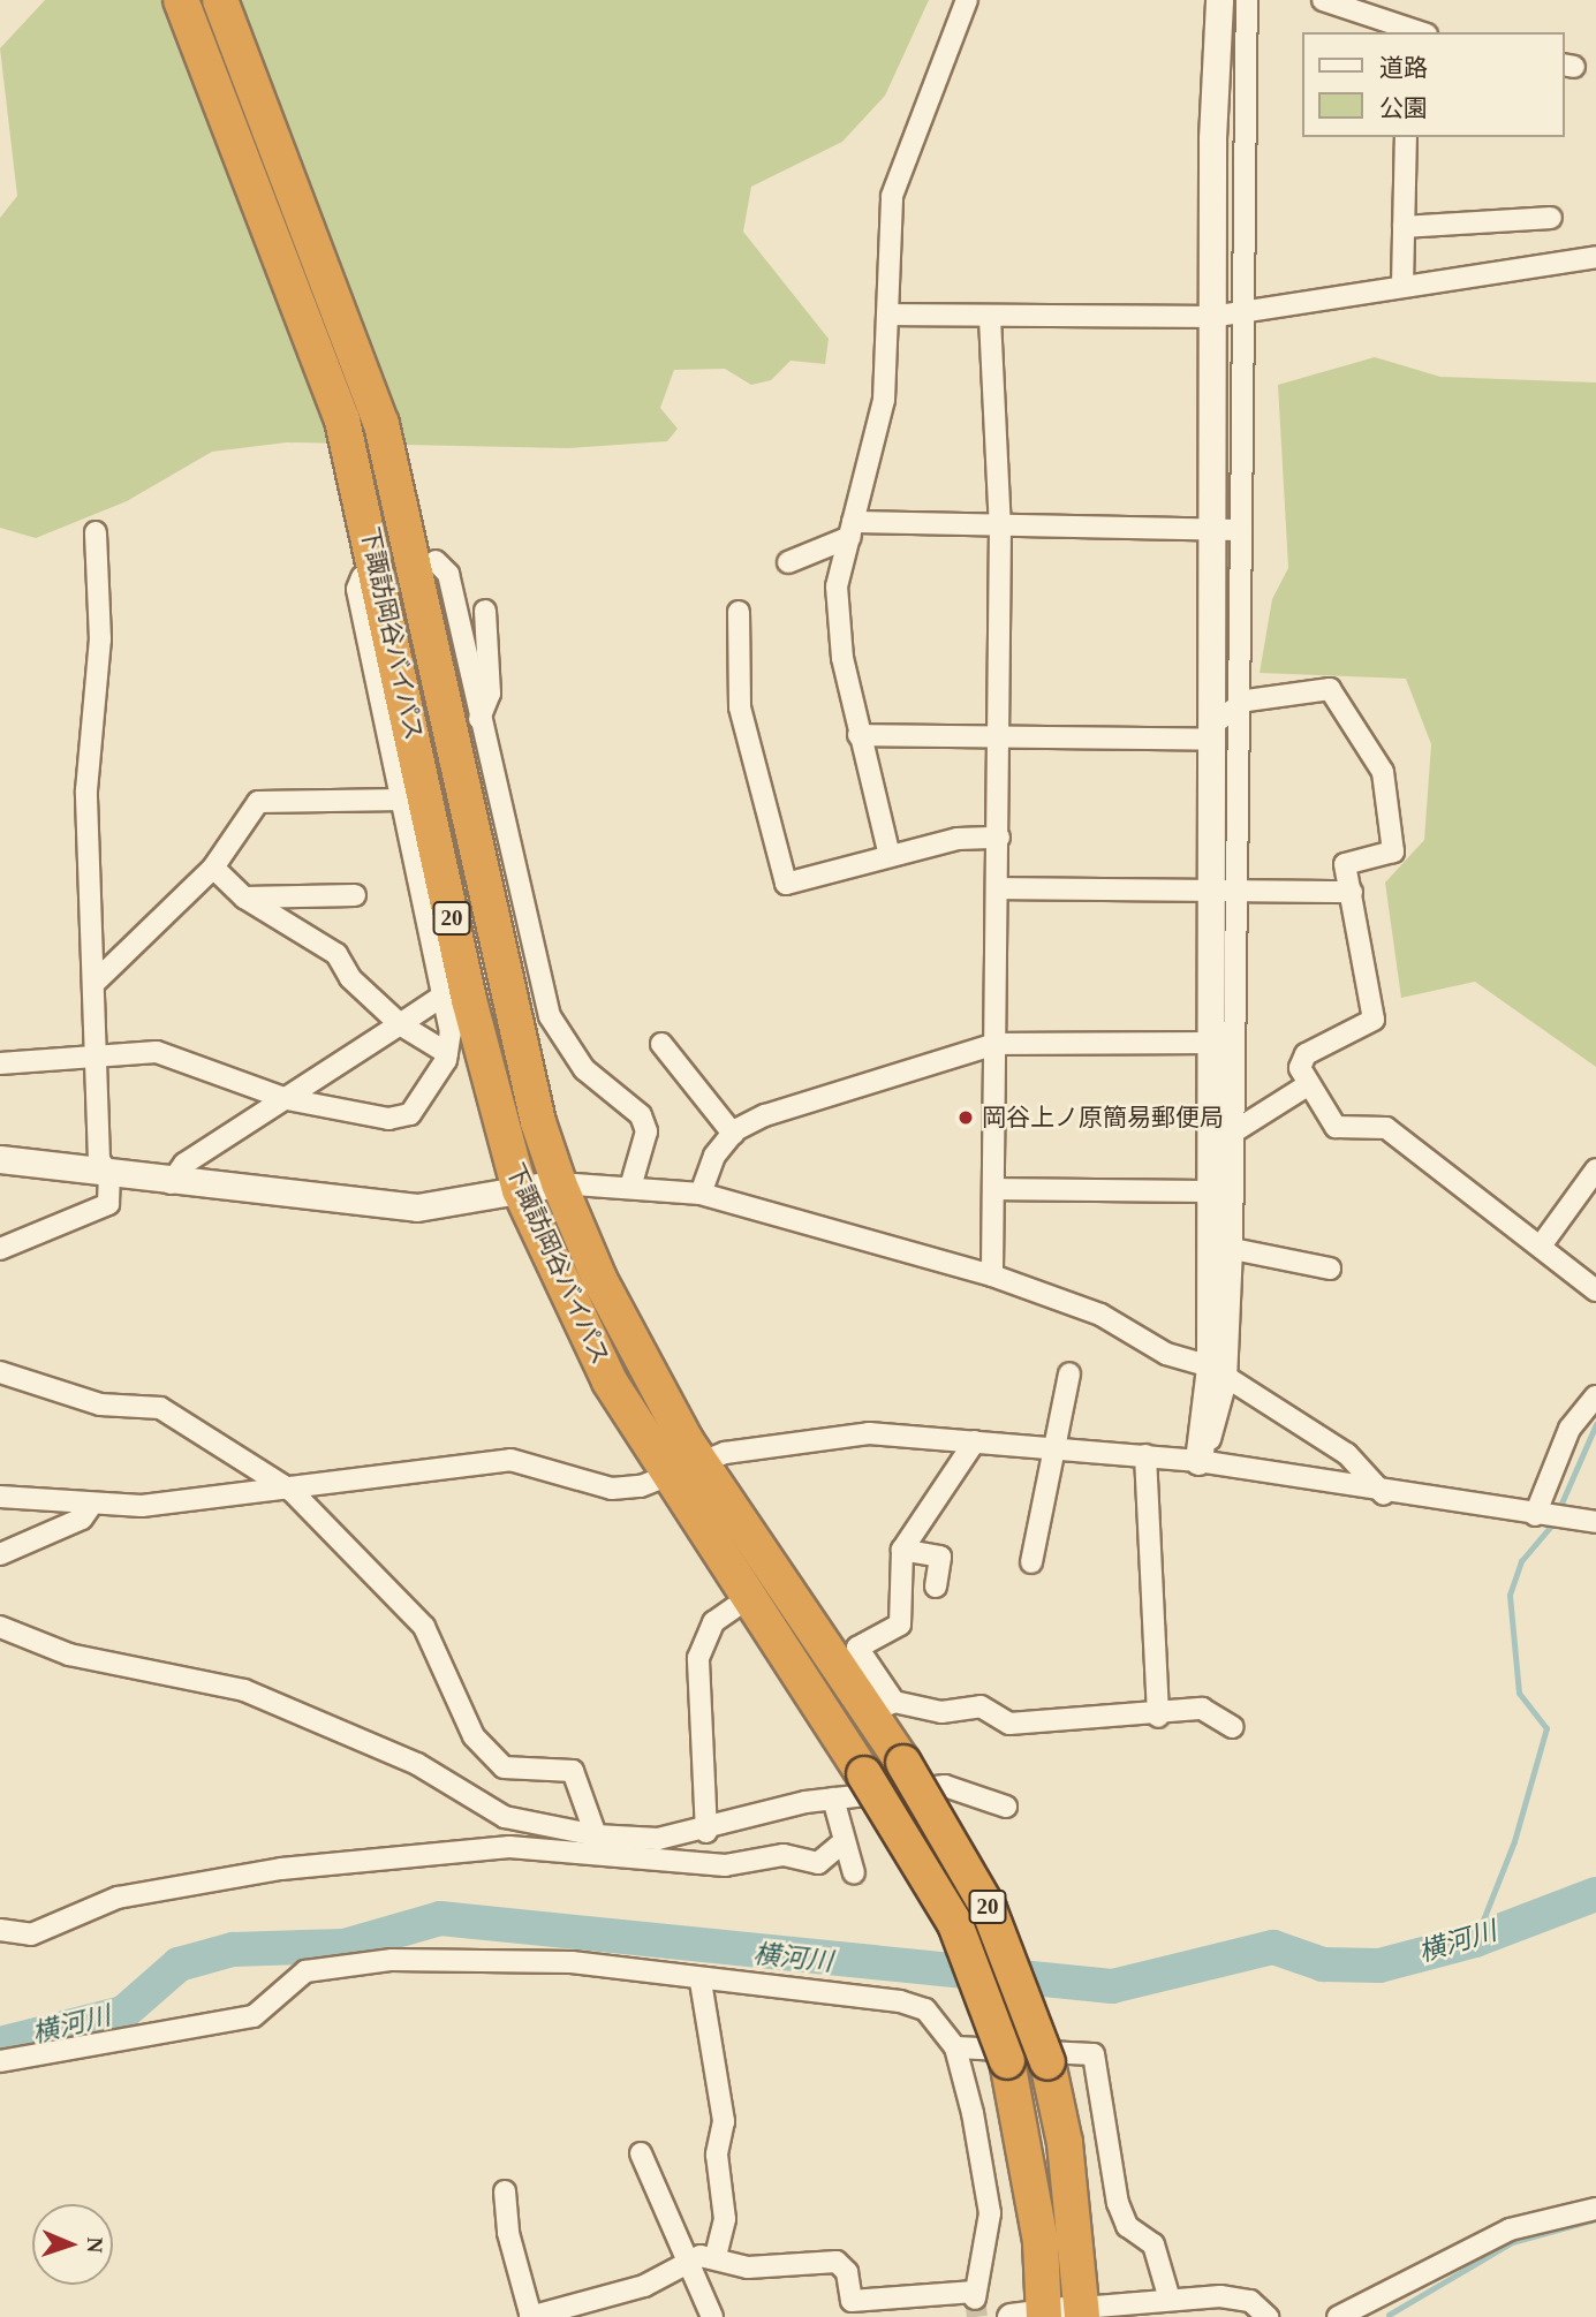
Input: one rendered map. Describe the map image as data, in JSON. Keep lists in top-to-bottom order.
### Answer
{
  "streets": {
    "highway": ["下諏訪岡谷バイパス", "20"]
  },
  "water": ["横河川"],
  "places": ["岡谷上ノ原簡易郵便局"],
  "legend": ["道路", "公園"],
  "north": "right"
}
